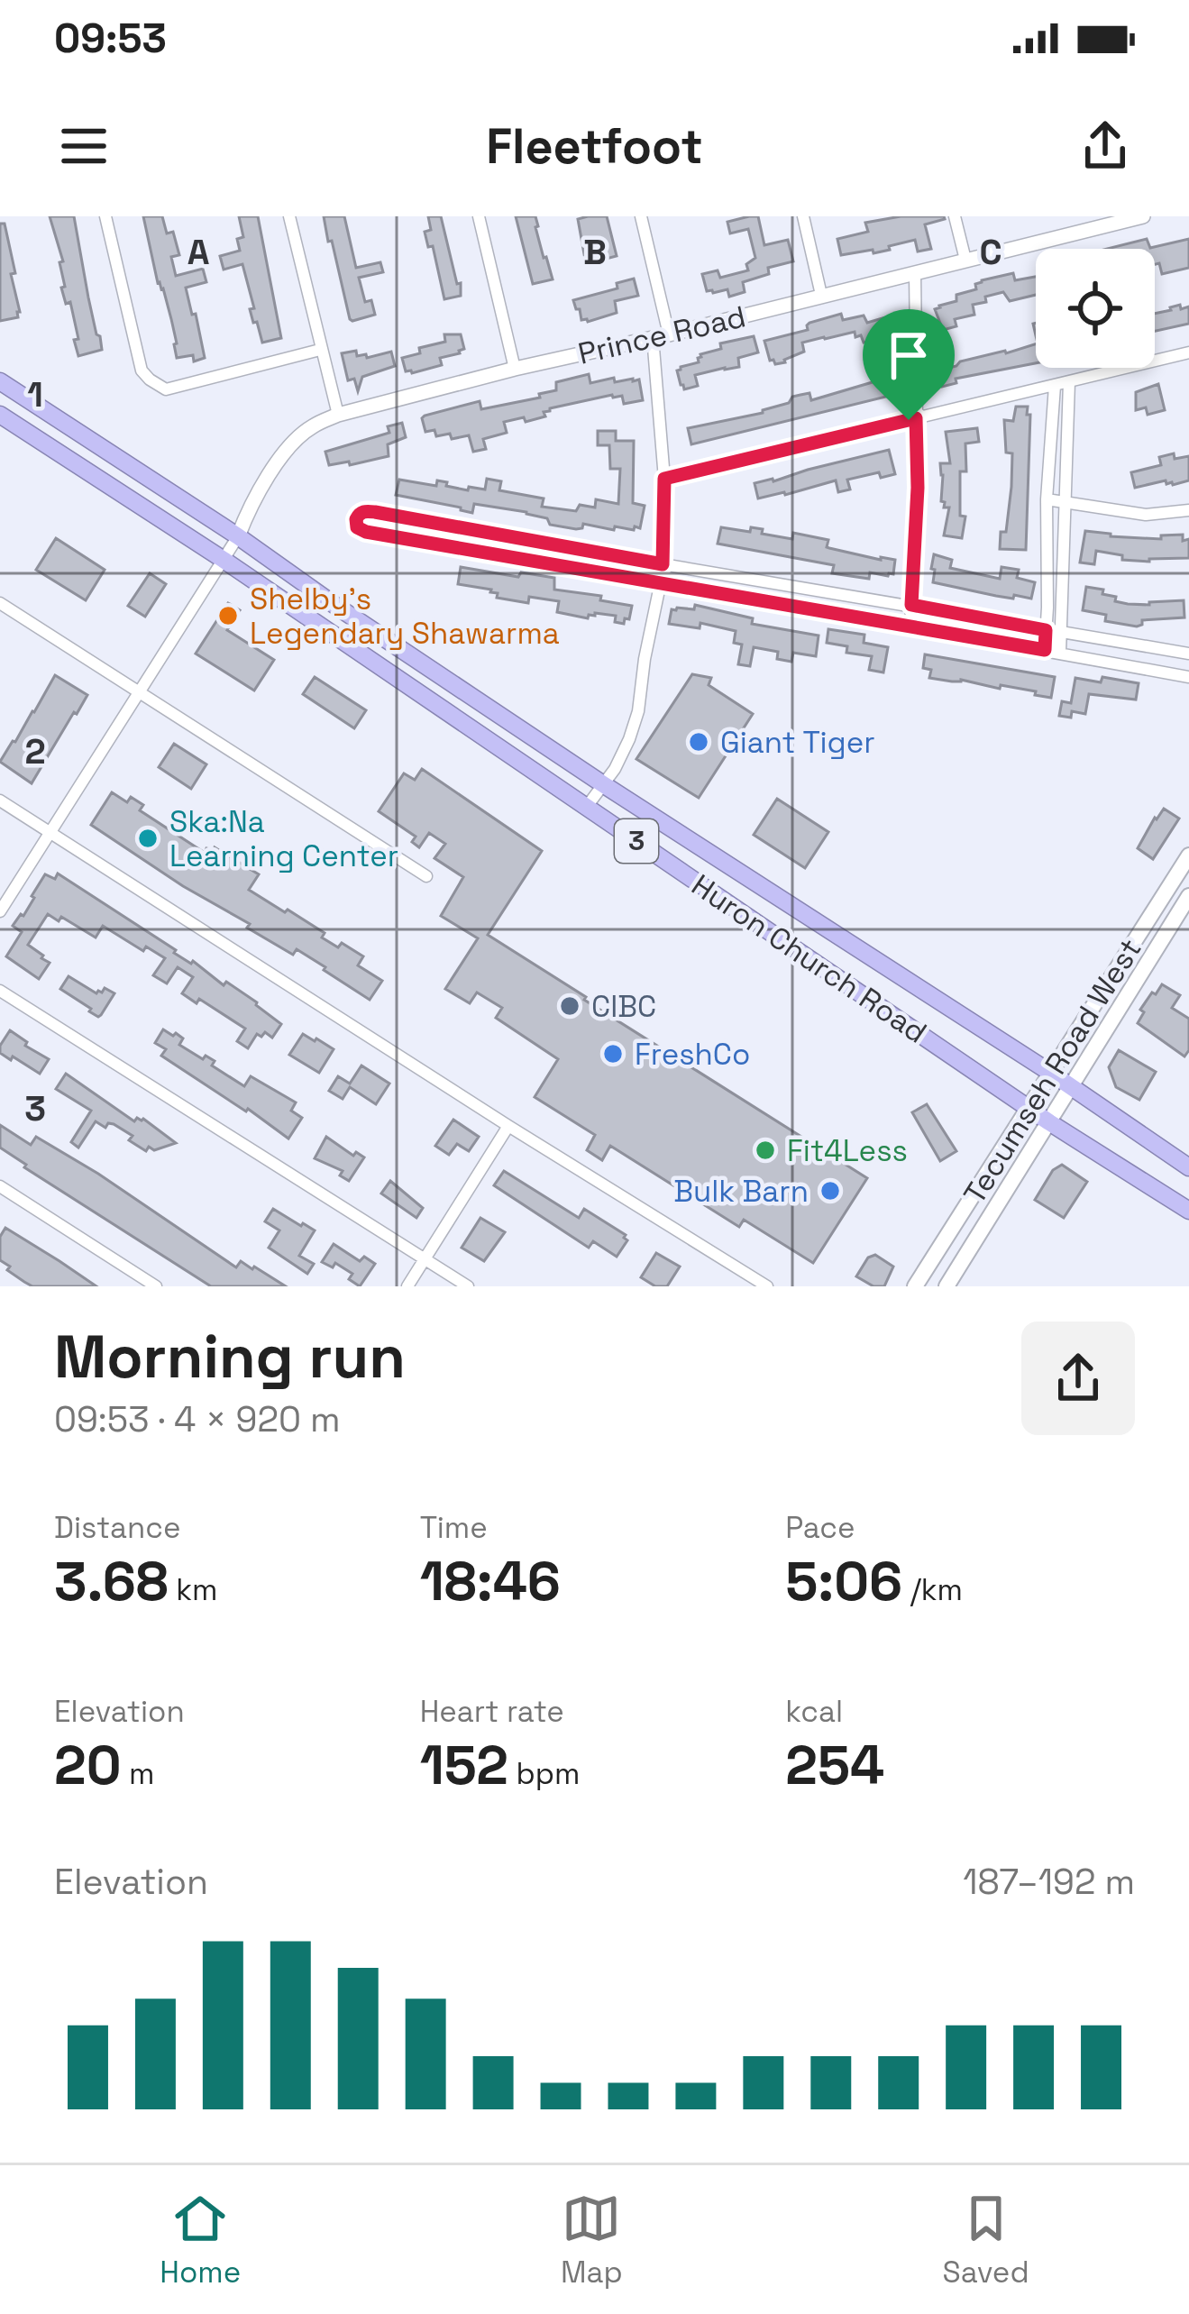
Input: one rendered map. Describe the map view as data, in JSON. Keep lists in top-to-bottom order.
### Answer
{
  "streets": {
    "highway": ["3", "Huron Church Road"],
    "main road": ["Tecumseh Road West"],
    "street": ["Prince Road"]
  },
  "crossings": [
    ["Prince Road", "Huron Church Road"],
    ["Huron Church Road", "Tecumseh Road West"]
  ],
  "places": [
    "Shelby's Legendary Shawarma",
    "Giant Tiger",
    "Ska:Na Learning Center",
    "CIBC",
    "FreshCo",
    "Fit4Less",
    "Bulk Barn"
  ],
  "page": {
    "status": "09:53",
    "header": "Fleetfoot",
    "heading": ["Morning run", "09:53 · 4 × 920 m"],
    "stats": [
      ["Distance", "3.68 km"],
      ["Time", "18:46"],
      ["Pace", "5:06 /km"],
      ["Elevation", "20 m"],
      ["Heart rate", "152 bpm"],
      ["kcal", "254"]
    ],
    "chart": ["Elevation", "187–192 m"],
    "tabs": ["Home", "Map", "Saved"]
  },
  "grid": {
    "columns": ["A", "B", "C"],
    "rows": ["1", "2", "3"]
  }
}
